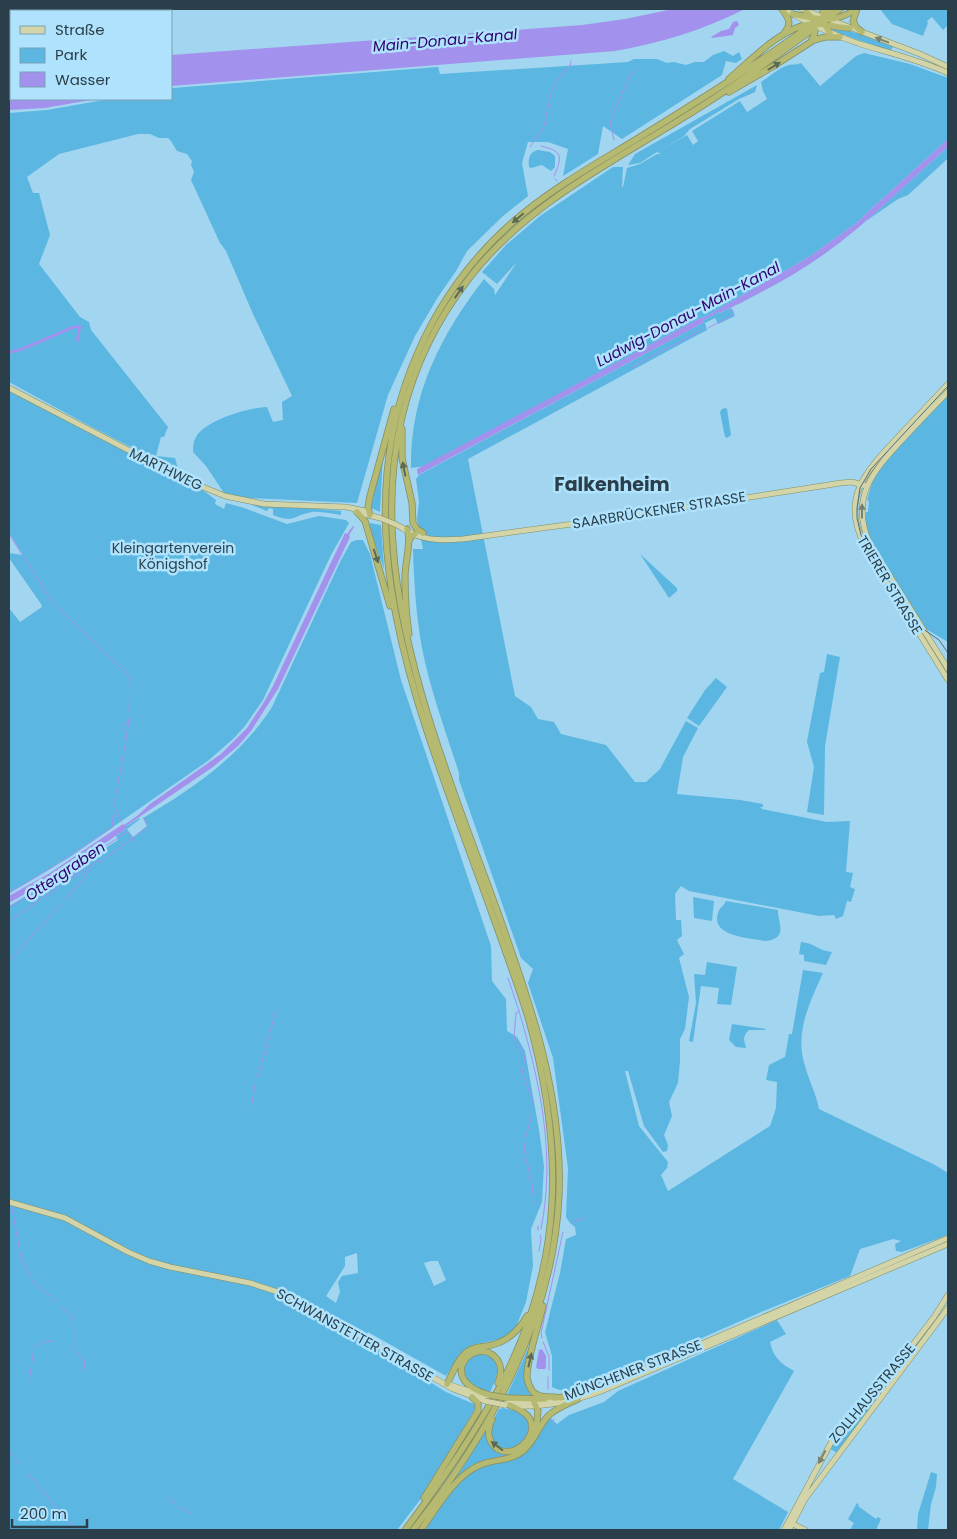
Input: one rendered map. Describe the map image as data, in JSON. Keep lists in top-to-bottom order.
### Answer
{
  "streets": {
    "main road": [
      "MARTHWEG",
      "SAARBRÜCKENER STRASSE",
      "TRIERER STRASSE",
      "SCHWANSTETTER STRASSE",
      "MÜNCHENER STRASSE",
      "ZOLLHAUSSTRASSE"
    ]
  },
  "crossings": [
    ["MARTHWEG", "SAARBRÜCKENER STRASSE"],
    ["SAARBRÜCKENER STRASSE", "TRIERER STRASSE"]
  ],
  "districts": ["Falkenheim"],
  "water": ["Main-Donau-Kanal", "Ludwig-Donau-Main-Kanal", "Ottergraben"],
  "parks": ["Kleingartenverein Königshof"],
  "legend": ["Straße", "Park", "Wasser"],
  "scale_bar": "200 m"
}
